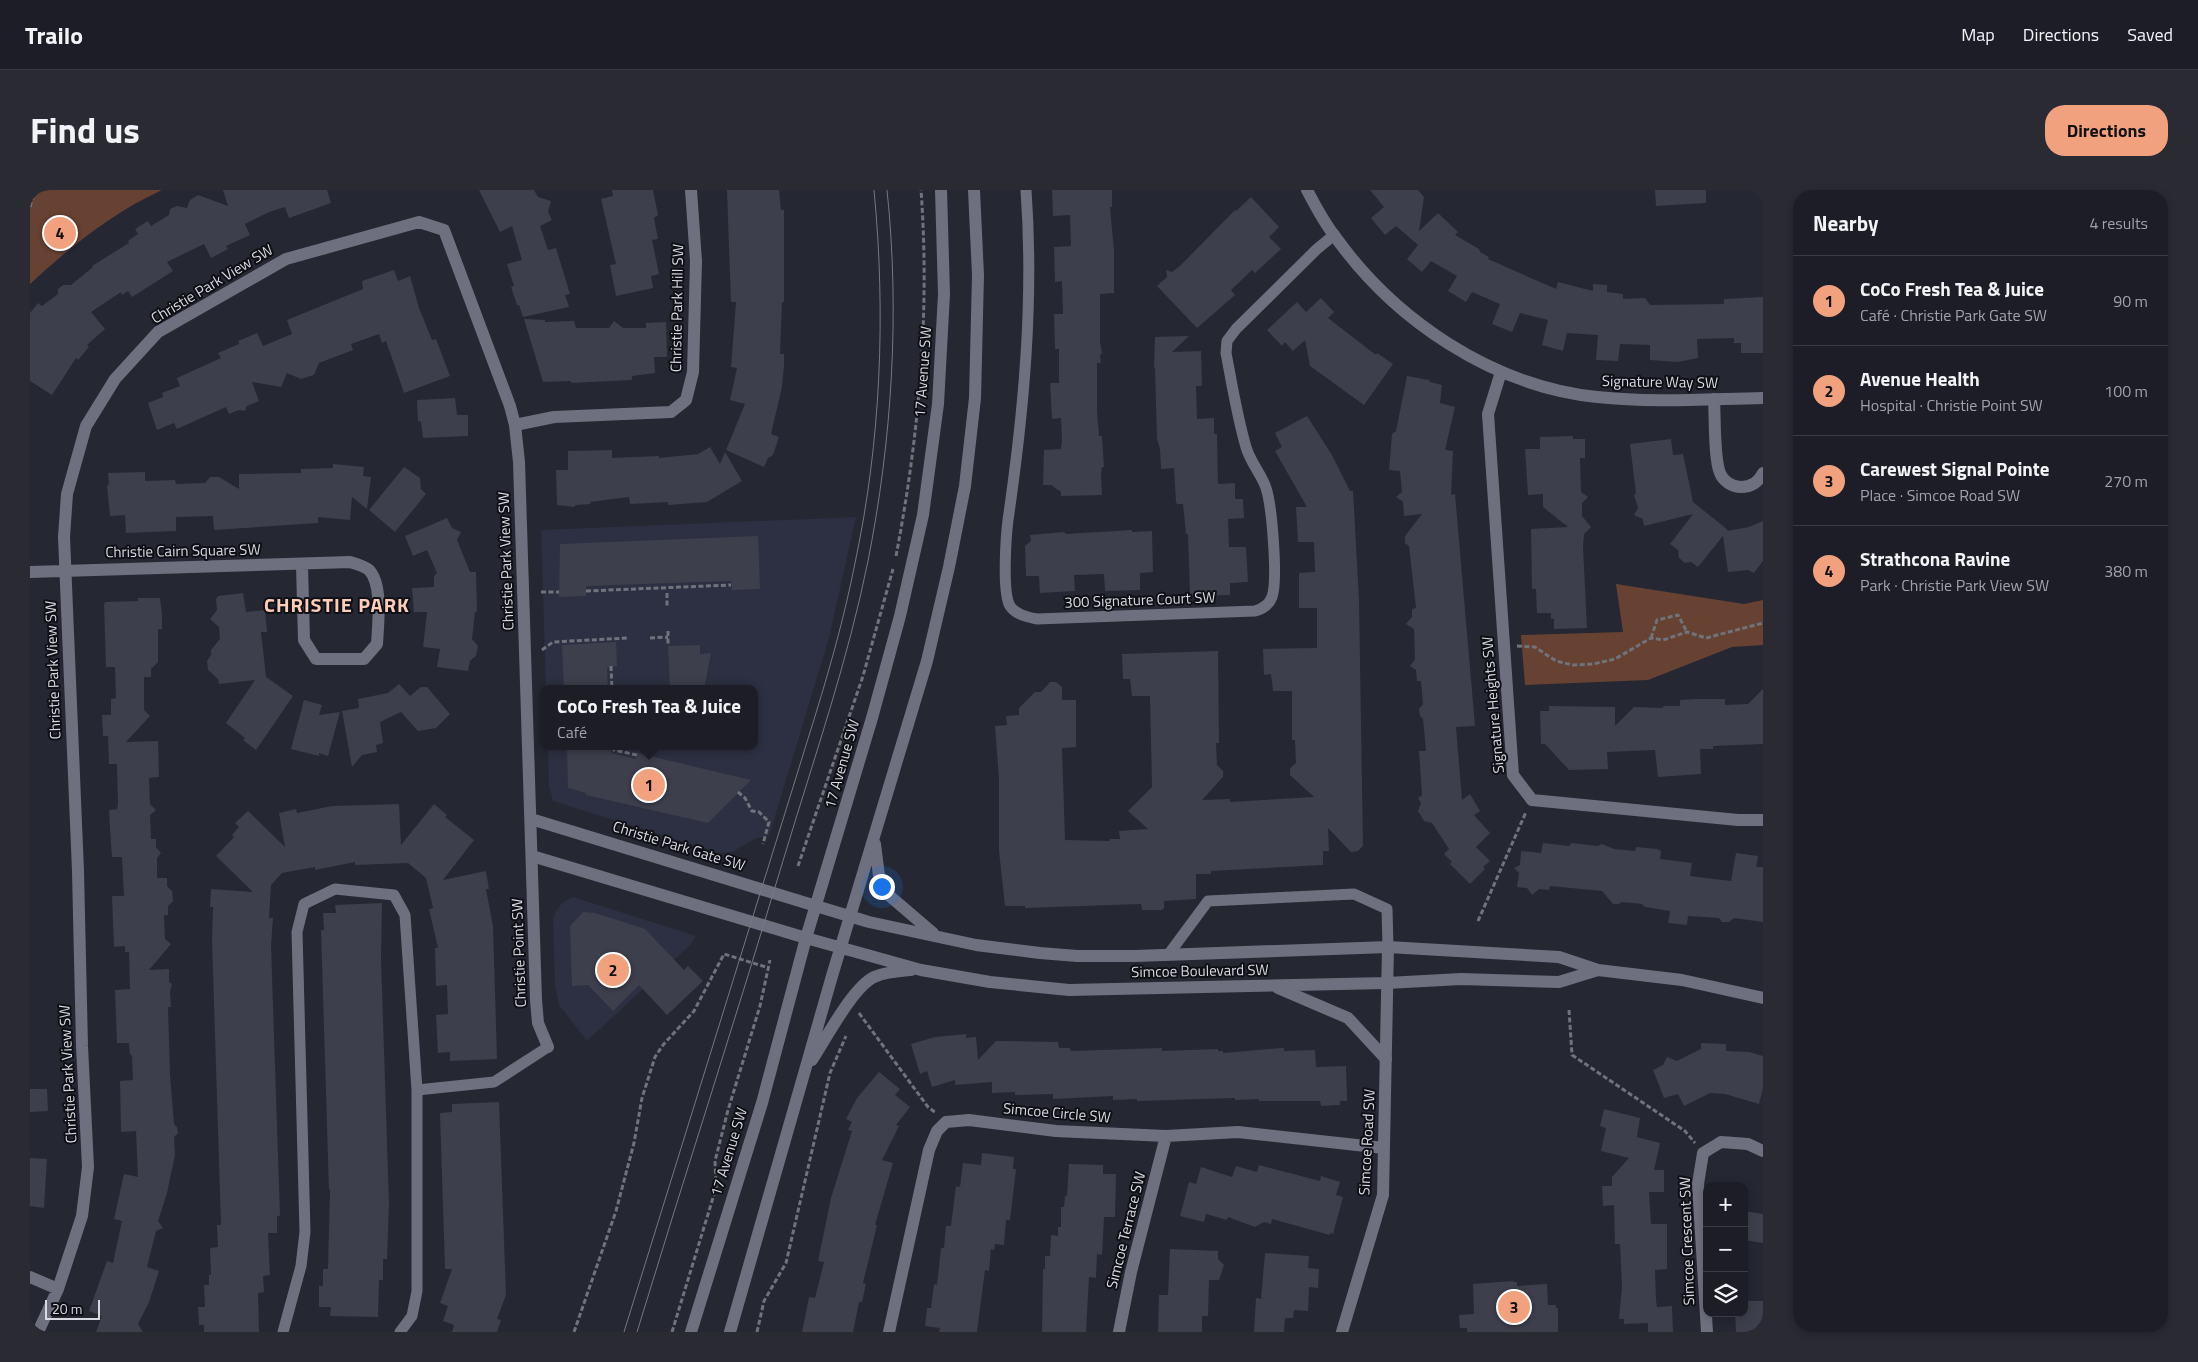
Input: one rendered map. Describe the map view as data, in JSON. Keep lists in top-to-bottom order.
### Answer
{
  "streets": {
    "street": [
      "Christie Park View SW",
      "Christie Park Hill SW",
      "17 Avenue SW",
      "Signature Way SW",
      "Christie Cairn Square SW",
      "Signature Heights SW",
      "Christie Park Gate SW",
      "Christie Point SW",
      "Simcoe Boulevard SW",
      "Simcoe Circle SW",
      "Simcoe Road SW",
      "Simcoe Terrace SW",
      "Simcoe Crescent SW"
    ],
    "lane": ["300 Signature Court SW"]
  },
  "crossings": [
    ["Christie Park View SW", "Christie Park Hill SW"],
    ["Christie Park View SW", "Christie Cairn Square SW"],
    ["Christie Park View SW", "Christie Park Gate SW"],
    ["Christie Park View SW", "Christie Point SW"],
    ["17 Avenue SW", "Christie Park Gate SW"],
    ["17 Avenue SW", "Simcoe Boulevard SW"],
    ["Signature Way SW", "300 Signature Court SW"],
    ["Signature Way SW", "Signature Heights SW"],
    ["Christie Park Gate SW", "Simcoe Boulevard SW"],
    ["Simcoe Boulevard SW", "Simcoe Road SW"],
    ["Simcoe Circle SW", "Simcoe Road SW"],
    ["Simcoe Circle SW", "Simcoe Terrace SW"]
  ],
  "districts": ["CHRISTIE PARK"],
  "scale_bar": "20 m",
  "page": {
    "header": "Trailo",
    "nav": ["Map", "Directions", "Saved"],
    "title": "Find us",
    "buttons": "Directions",
    "heading": ["Nearby", "4 results"],
    "pins": [
      "4",
      "1",
      "2",
      "3"
    ],
    "list": [
      {
        "mark": "1",
        "name": "CoCo Fresh Tea & Juice",
        "note": "Café · Christie Park Gate SW",
        "value": "90 m"
      },
      {
        "mark": "2",
        "name": "Avenue Health",
        "note": "Hospital · Christie Point SW",
        "value": "100 m"
      },
      {
        "mark": "3",
        "name": "Carewest Signal Pointe",
        "note": "Place · Simcoe Road SW",
        "value": "270 m"
      },
      {
        "mark": "4",
        "name": "Strathcona Ravine",
        "note": "Park · Christie Park View SW",
        "value": "380 m"
      }
    ],
    "popup": ["CoCo Fresh Tea & Juice", "Café"],
    "map_buttons": ["+", "−"],
    "scale": "20 m"
  }
}
